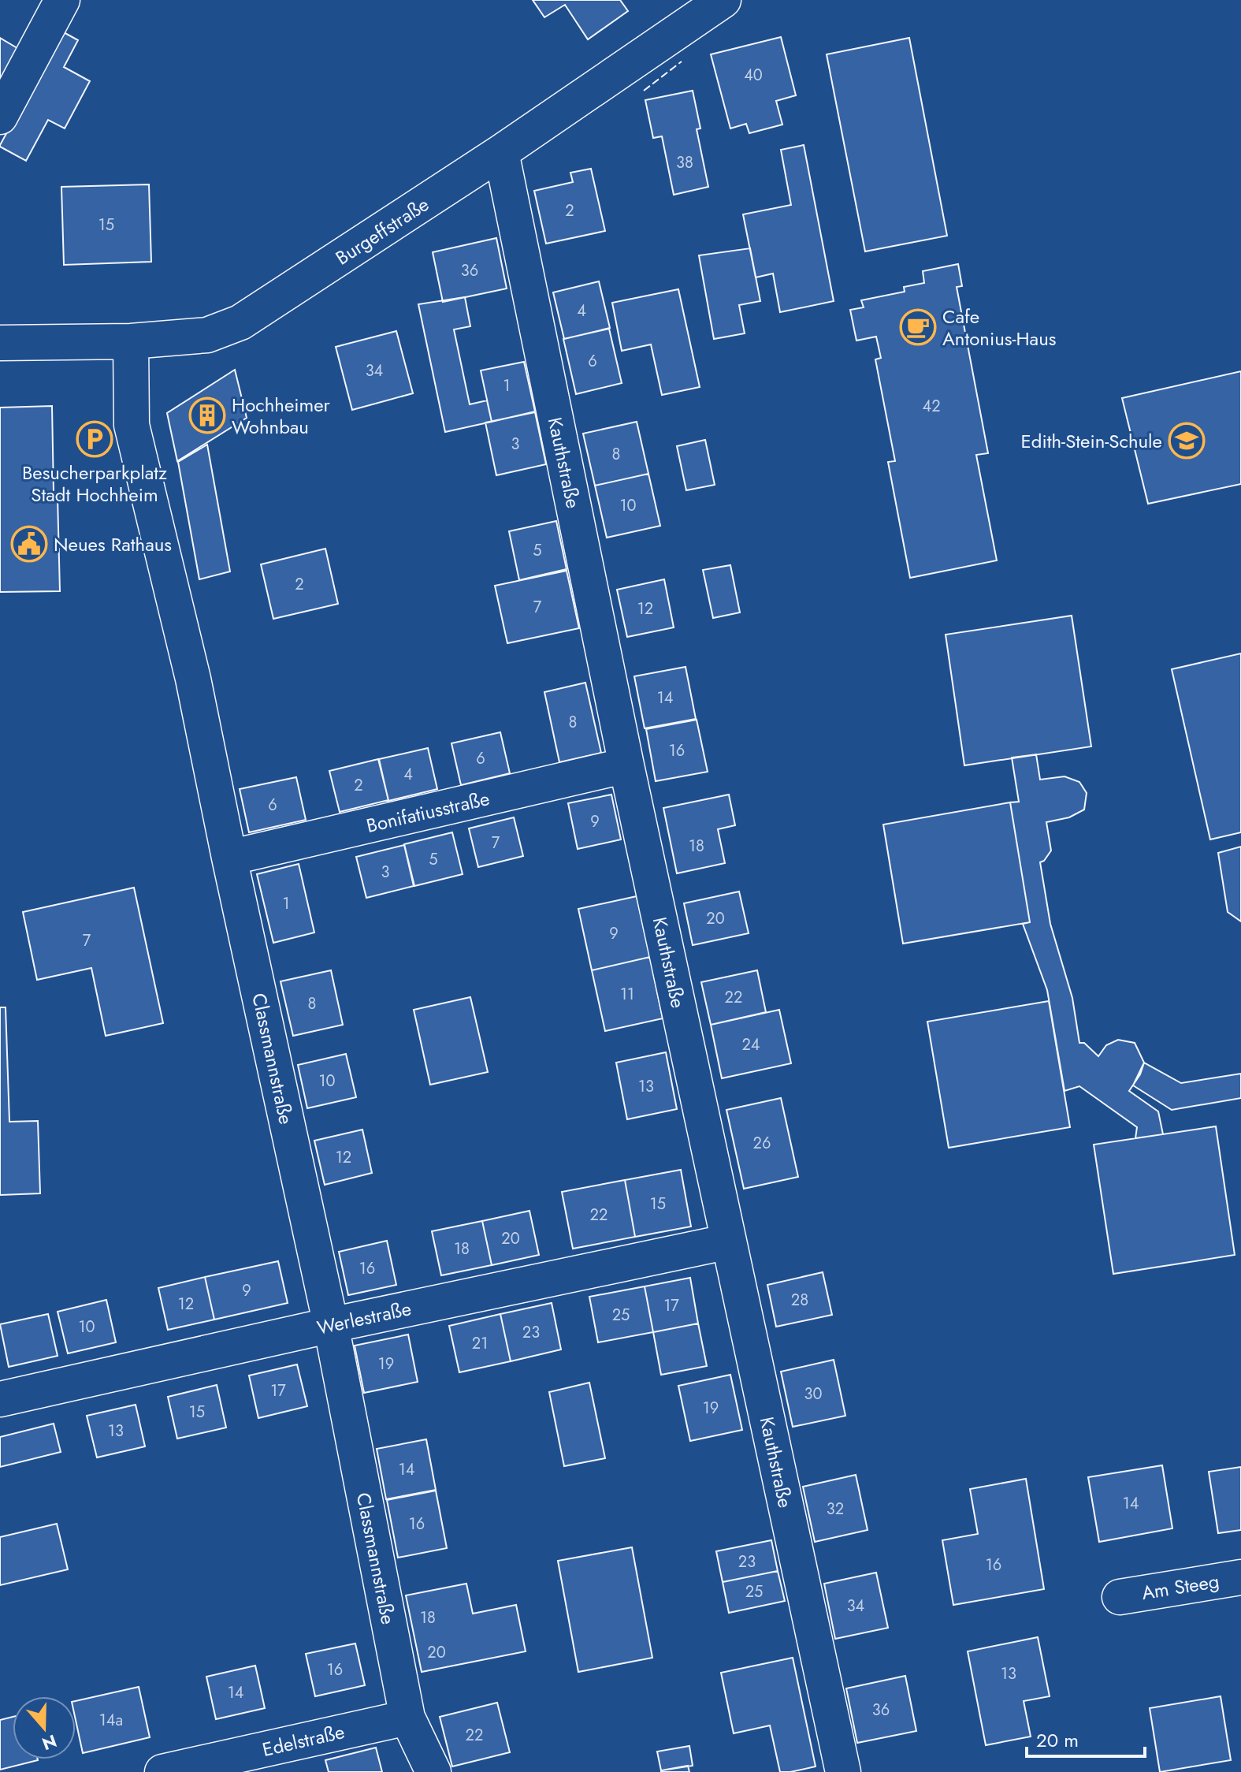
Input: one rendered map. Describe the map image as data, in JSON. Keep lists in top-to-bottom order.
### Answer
{
  "streets": {
    "street": [
      "Burgeffstraße",
      "Kauthstraße",
      "Bonifatiusstraße",
      "Classmannstraße",
      "Werlestraße",
      "Am Steeg",
      "Edelstraße"
    ]
  },
  "crossings": [
    ["Burgeffstraße", "Kauthstraße"],
    ["Burgeffstraße", "Classmannstraße"],
    ["Kauthstraße", "Bonifatiusstraße"],
    ["Kauthstraße", "Werlestraße"],
    ["Bonifatiusstraße", "Classmannstraße"],
    ["Classmannstraße", "Werlestraße"],
    ["Classmannstraße", "Edelstraße"]
  ],
  "places": {
    "cafe": ["Cafe Antonius-Haus"],
    "building": ["Hochheimer Wohnbau"],
    "parking": ["Besucherparkplatz Stadt Hochheim"],
    "school or university": ["Edith-Stein-Schule"],
    "public building": ["Neues Rathaus"]
  },
  "house_numbers": [
    "40",
    "38",
    "2",
    "15",
    "36",
    "4",
    "6",
    "34",
    "1",
    "42",
    "3",
    "8",
    "10",
    "5",
    "2",
    "7",
    "12",
    "14",
    "8",
    "16",
    "6",
    "4",
    "2",
    "6",
    "9",
    "7",
    "18",
    "5",
    "3",
    "1",
    "20",
    "9",
    "7",
    "11",
    "22",
    "8",
    "24",
    "10",
    "13",
    "26",
    "12",
    "15",
    "22",
    "20",
    "18",
    "16",
    "9",
    "28",
    "12",
    "17",
    "25",
    "10",
    "23",
    "21",
    "19",
    "17",
    "30",
    "19",
    "15",
    "13",
    "14",
    "14",
    "32",
    "16",
    "23",
    "16",
    "25",
    "34",
    "18",
    "20",
    "16",
    "13",
    "14",
    "36",
    "14a",
    "22"
  ],
  "scale_bar": "20 m",
  "north": "bottom"
}
